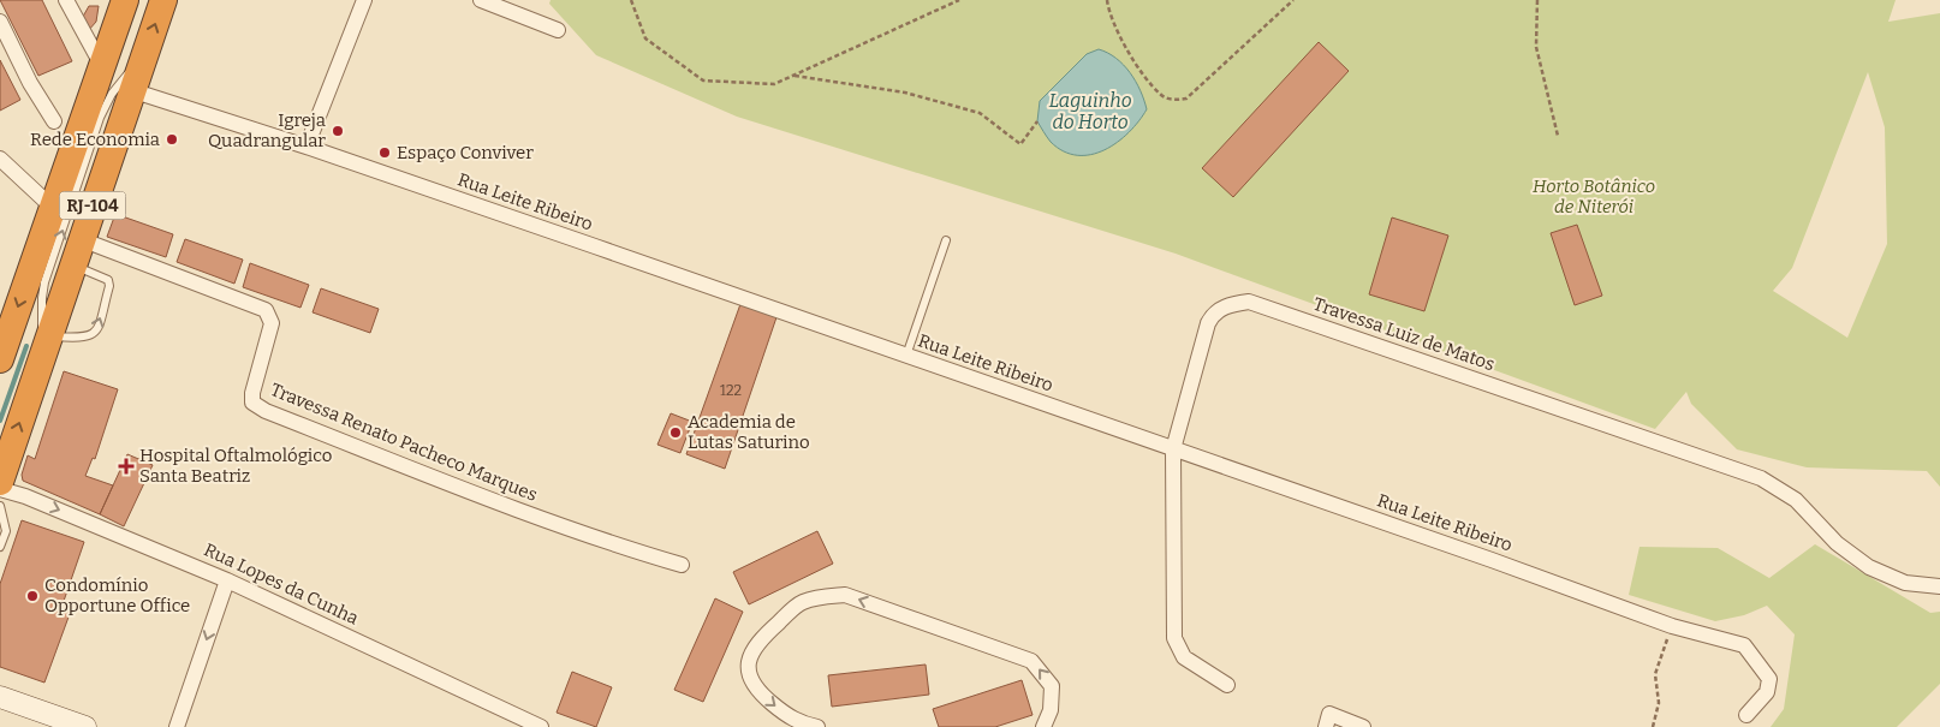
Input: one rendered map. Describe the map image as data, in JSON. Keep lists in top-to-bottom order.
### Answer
{
  "streets": {
    "highway": ["RJ-104"],
    "street": [
      "Rua Leite Ribeiro",
      "Travessa Luiz de Matos",
      "Travessa Renato Pacheco Marques",
      "Rua Lopes da Cunha"
    ]
  },
  "crossings": [
    ["Rua Leite Ribeiro", "RJ-104"],
    ["Rua Leite Ribeiro", "Travessa Luiz de Matos"],
    ["RJ-104", "Travessa Renato Pacheco Marques"]
  ],
  "one_way": ["Rua Lopes da Cunha"],
  "water": ["Laguinho do Horto"],
  "parks": ["Horto Botânico de Niterói"],
  "places": {
    "other": [
      "Igreja Quadrangular",
      "Rede Economia",
      "Espaço Conviver",
      "Academia de Lutas Saturino",
      "Condomínio Opportune Office"
    ],
    "health": ["Hospital Oftalmológico Santa Beatriz"]
  },
  "house_numbers": ["122"]
}
